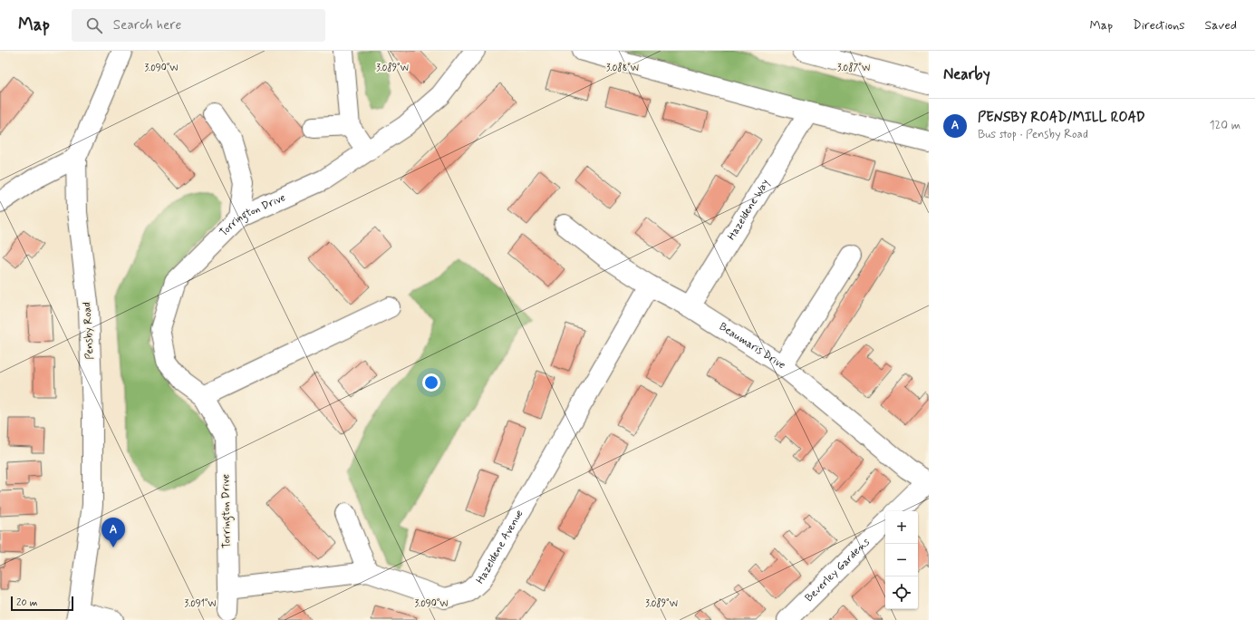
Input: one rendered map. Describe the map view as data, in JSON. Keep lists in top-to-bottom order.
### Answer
{
  "streets": {
    "street": [
      "Hazeldene Way",
      "Torrington Drive",
      "Pensby Road",
      "Beaumaris Drive",
      "Hazeldene Avenue",
      "Beverley Gardens"
    ]
  },
  "crossings": [
    ["Hazeldene Way", "Beaumaris Drive"],
    ["Torrington Drive", "Hazeldene Avenue"],
    ["Beaumaris Drive", "Hazeldene Avenue"]
  ],
  "scale_bar": "20 m",
  "page": {
    "header": "Map",
    "search": "Search here",
    "nav": ["Map", "Directions", "Saved"],
    "heading": "Nearby",
    "list": [
      {
        "mark": "A",
        "name": "PENSBY ROAD/MILL ROAD",
        "note": "Bus stop · Pensby Road",
        "value": "120 m"
      }
    ],
    "map_buttons": ["+", "−"],
    "pins": "A",
    "scale": "20 m"
  },
  "coordinates": [
    "3.090°W",
    "3.089°W",
    "3.088°W",
    "3.087°W",
    "3.091°W"
  ]
}
